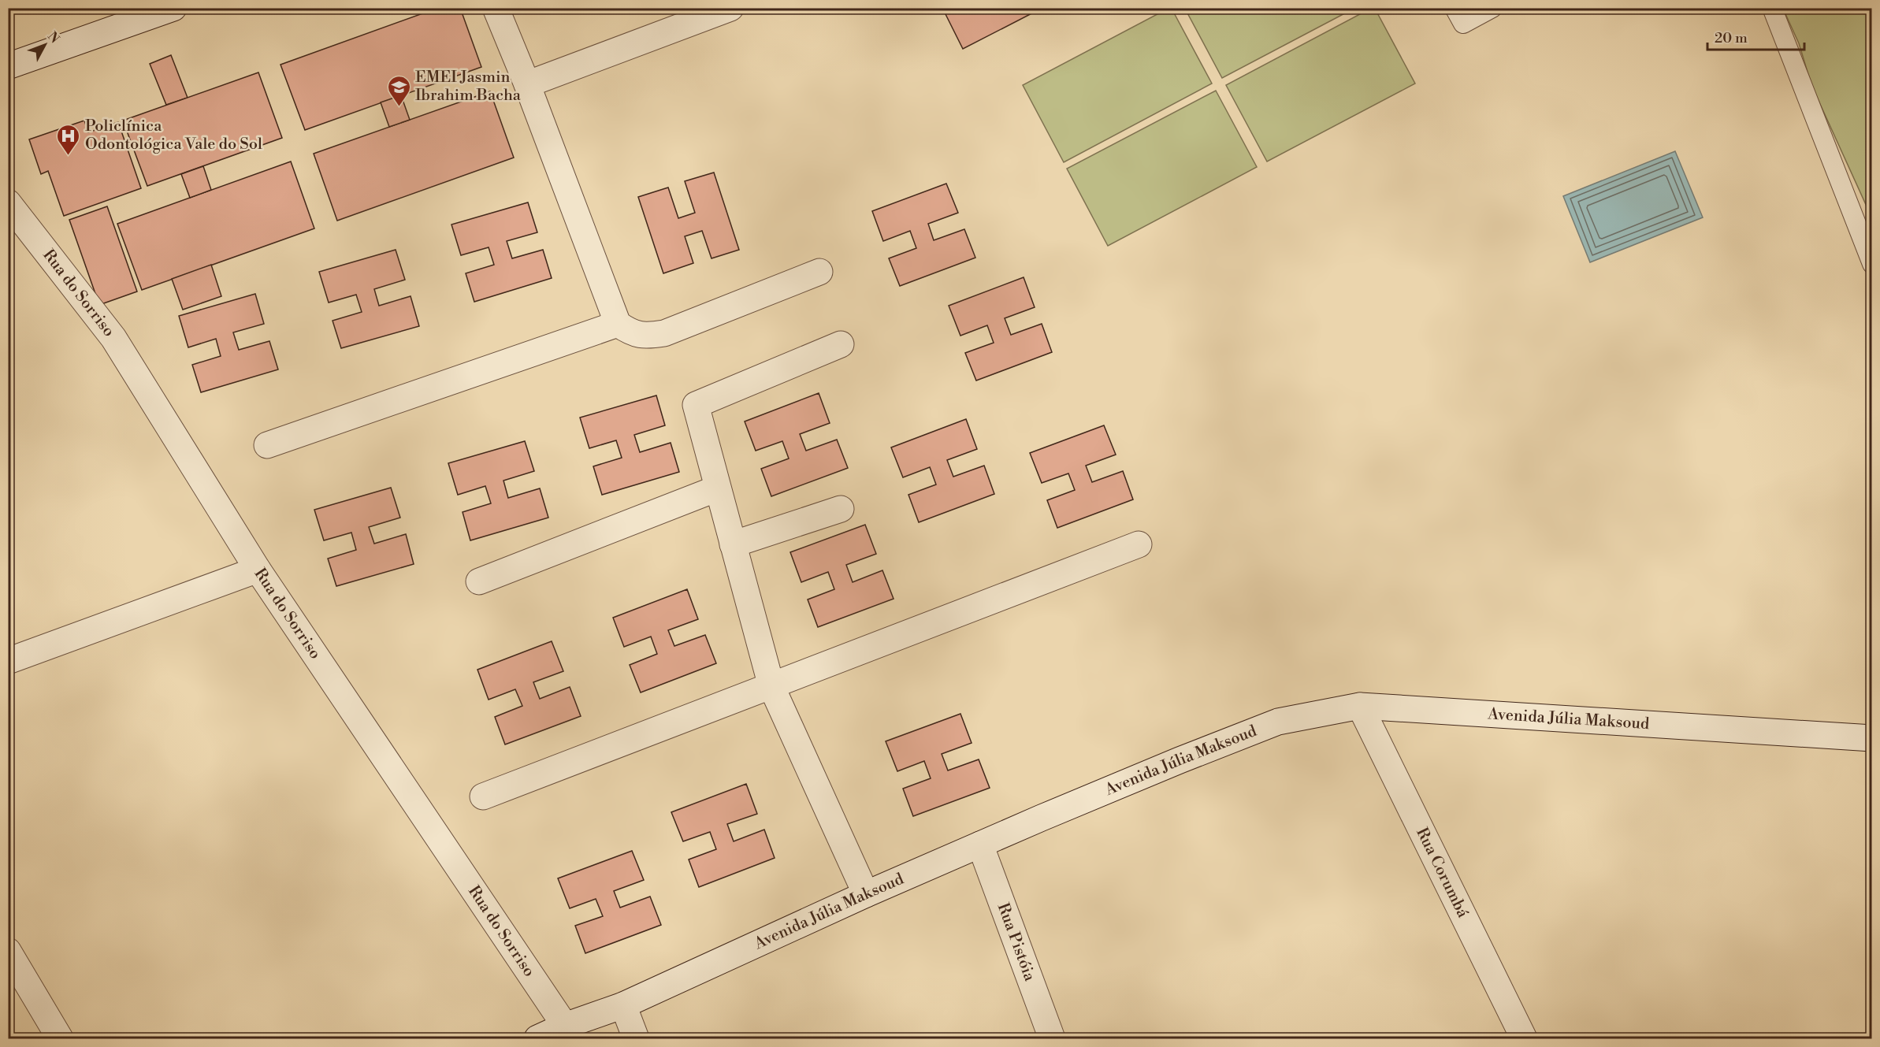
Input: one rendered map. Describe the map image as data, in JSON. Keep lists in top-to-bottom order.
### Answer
{
  "streets": {
    "street": [
      "Rua do Sorriso",
      "Avenida Júlia Maksoud",
      "Rua Corumbá",
      "Rua Pistóia"
    ]
  },
  "crossings": [
    ["Rua do Sorriso", "Avenida Júlia Maksoud"],
    ["Avenida Júlia Maksoud", "Rua Corumbá"],
    ["Avenida Júlia Maksoud", "Rua Pistóia"]
  ],
  "places": {
    "school or university": ["EMEI Jasmin Ibrahim Bacha"],
    "hospital": ["Policlínica Odontológica Vale do Sol"]
  },
  "scale_bar": "20 m",
  "north": "top right"
}
